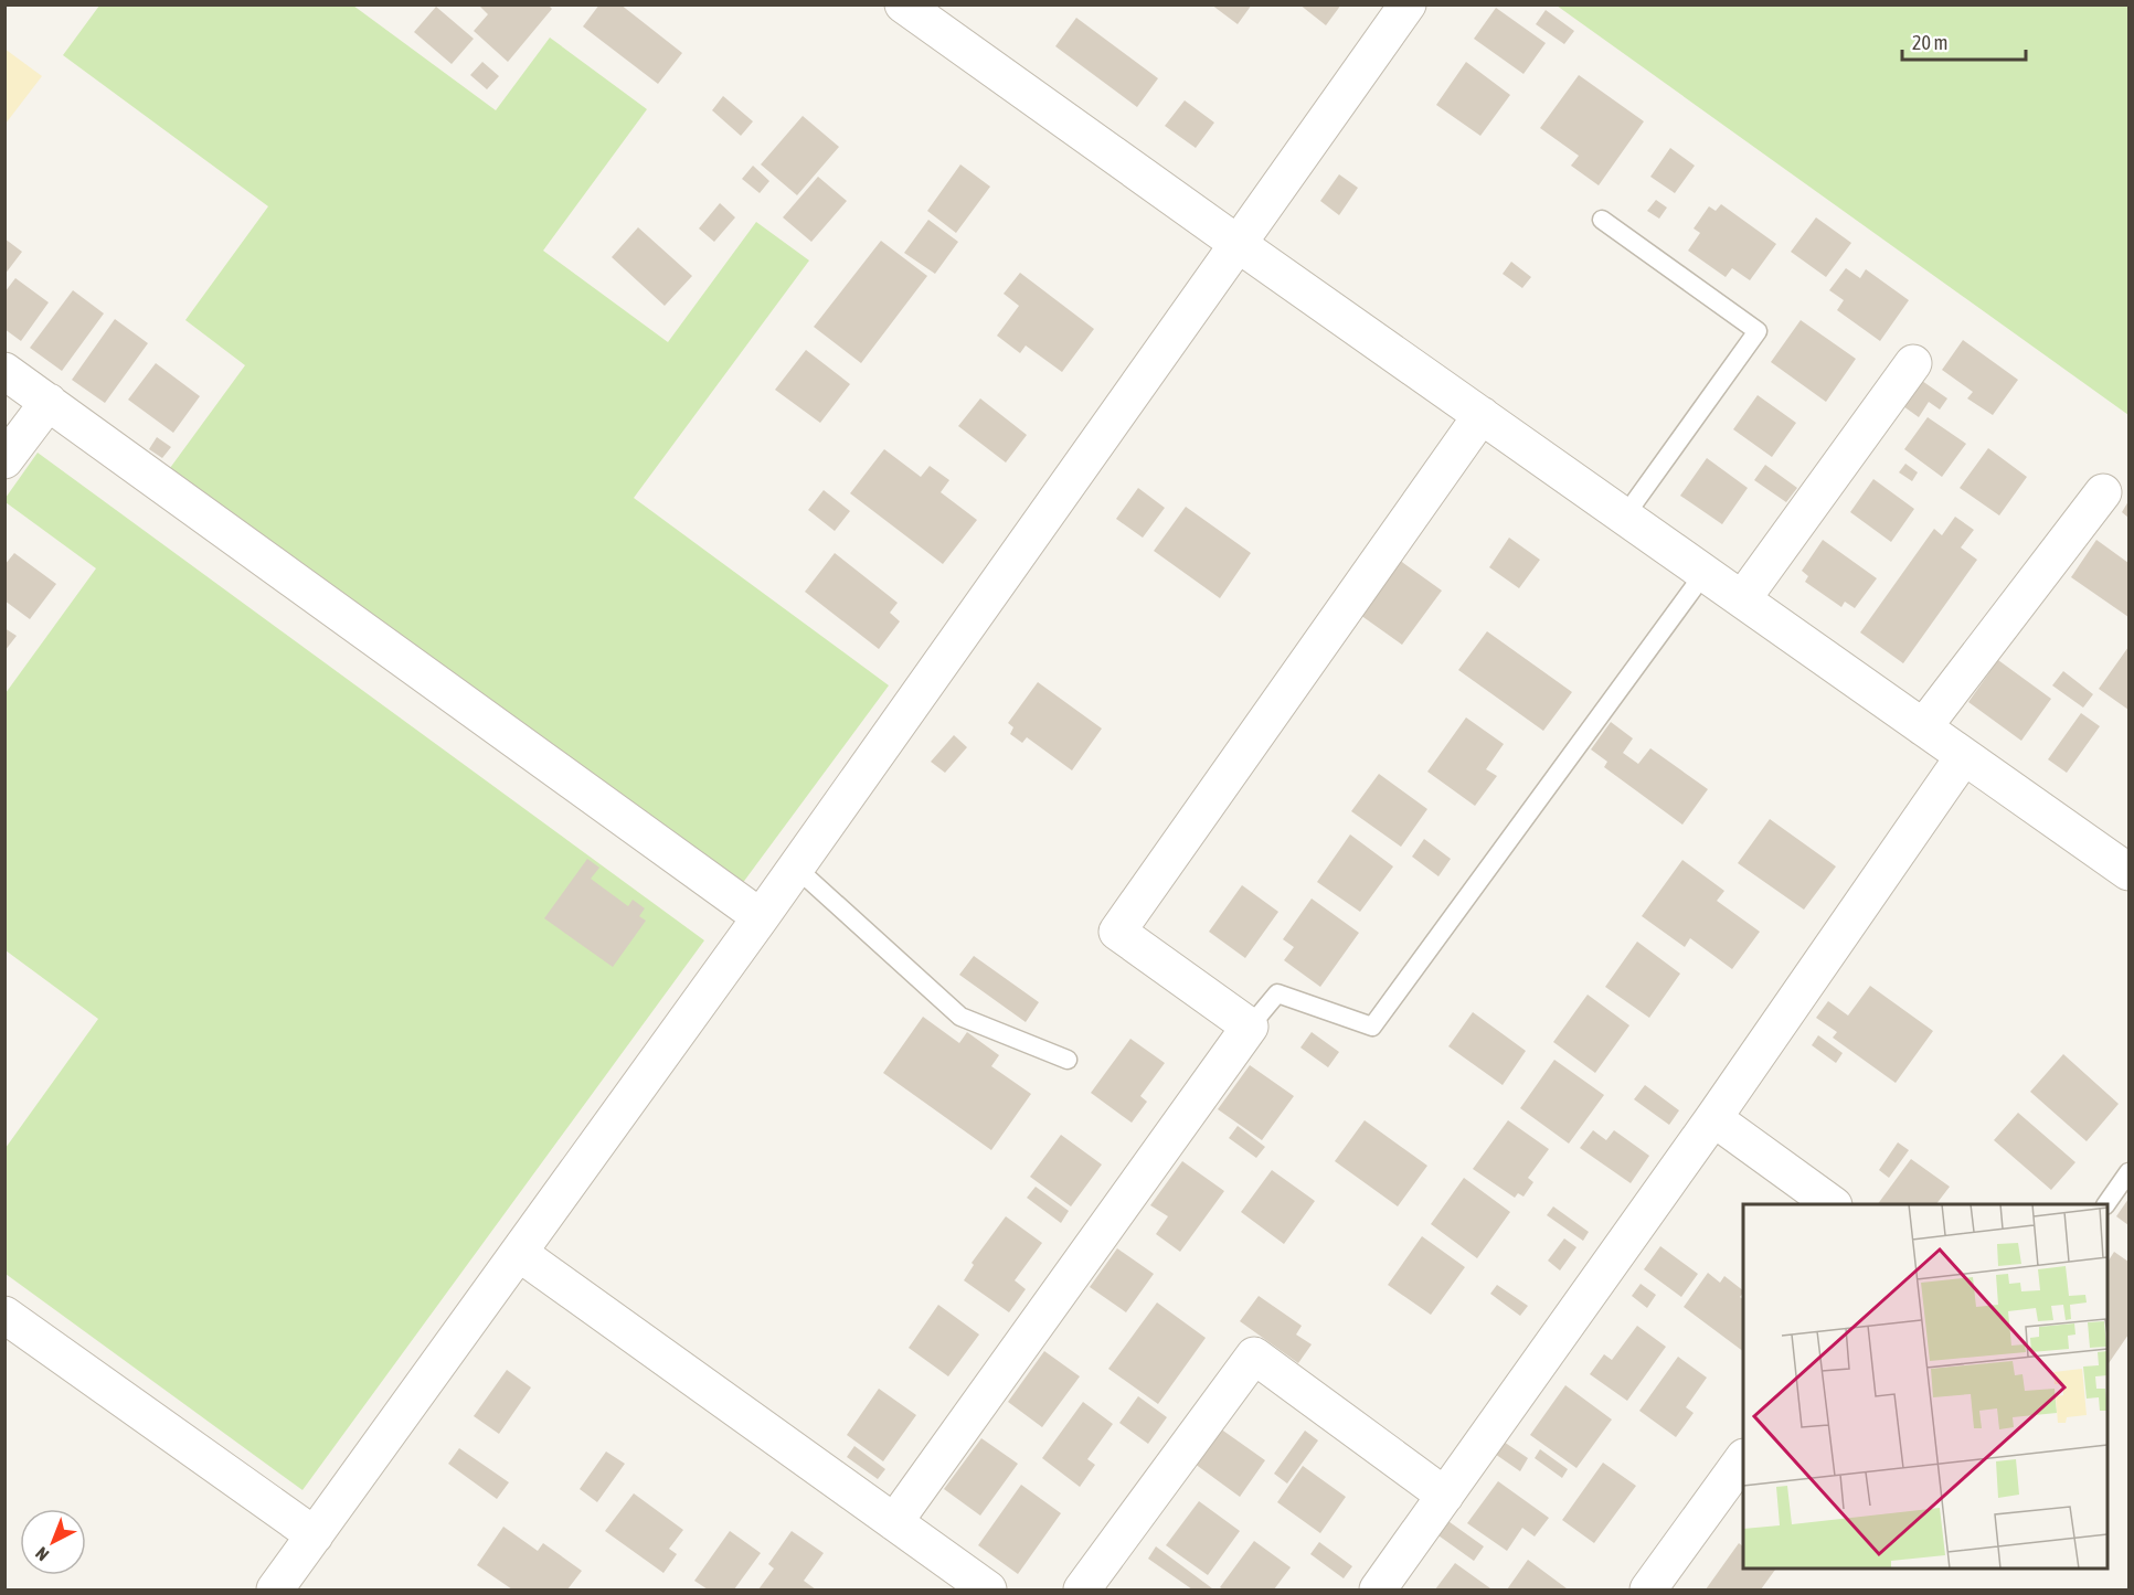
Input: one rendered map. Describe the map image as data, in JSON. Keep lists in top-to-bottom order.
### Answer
{
  "scale_bar": "20 m",
  "north": "bottom left"
}
